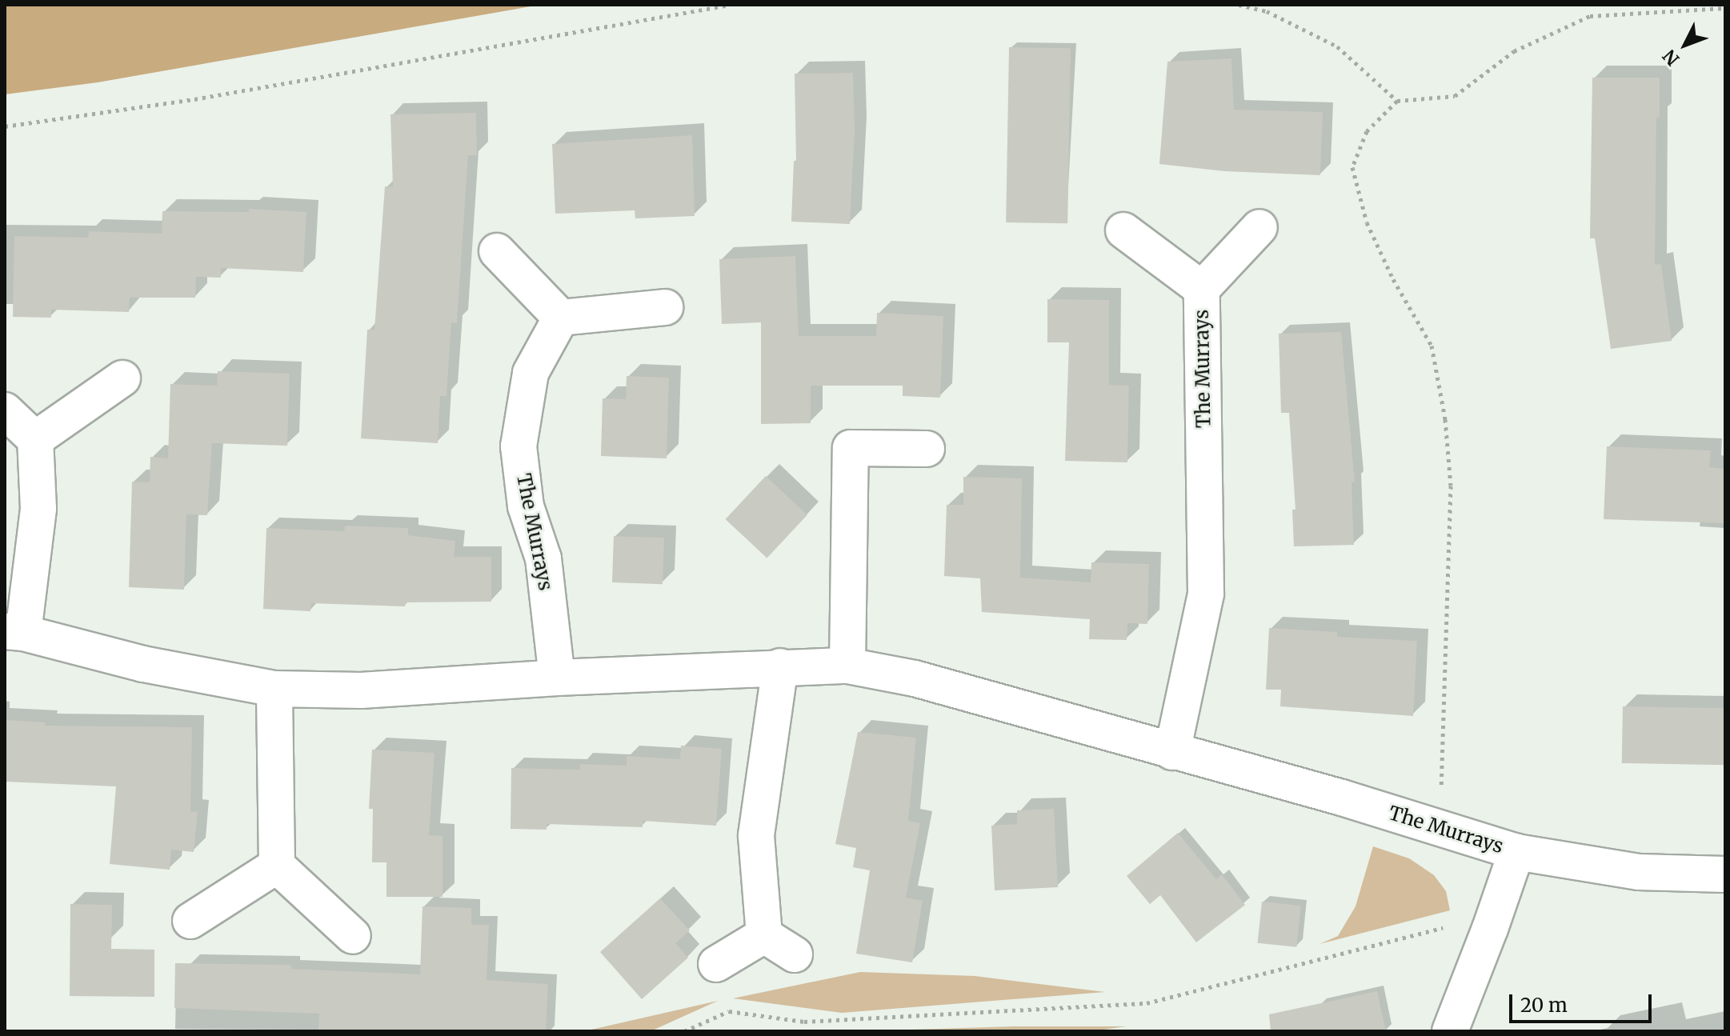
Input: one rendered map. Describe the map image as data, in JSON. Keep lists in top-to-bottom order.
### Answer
{
  "streets": {
    "street": ["The Murrays"]
  },
  "scale_bar": "20 m",
  "north": "bottom left"
}
